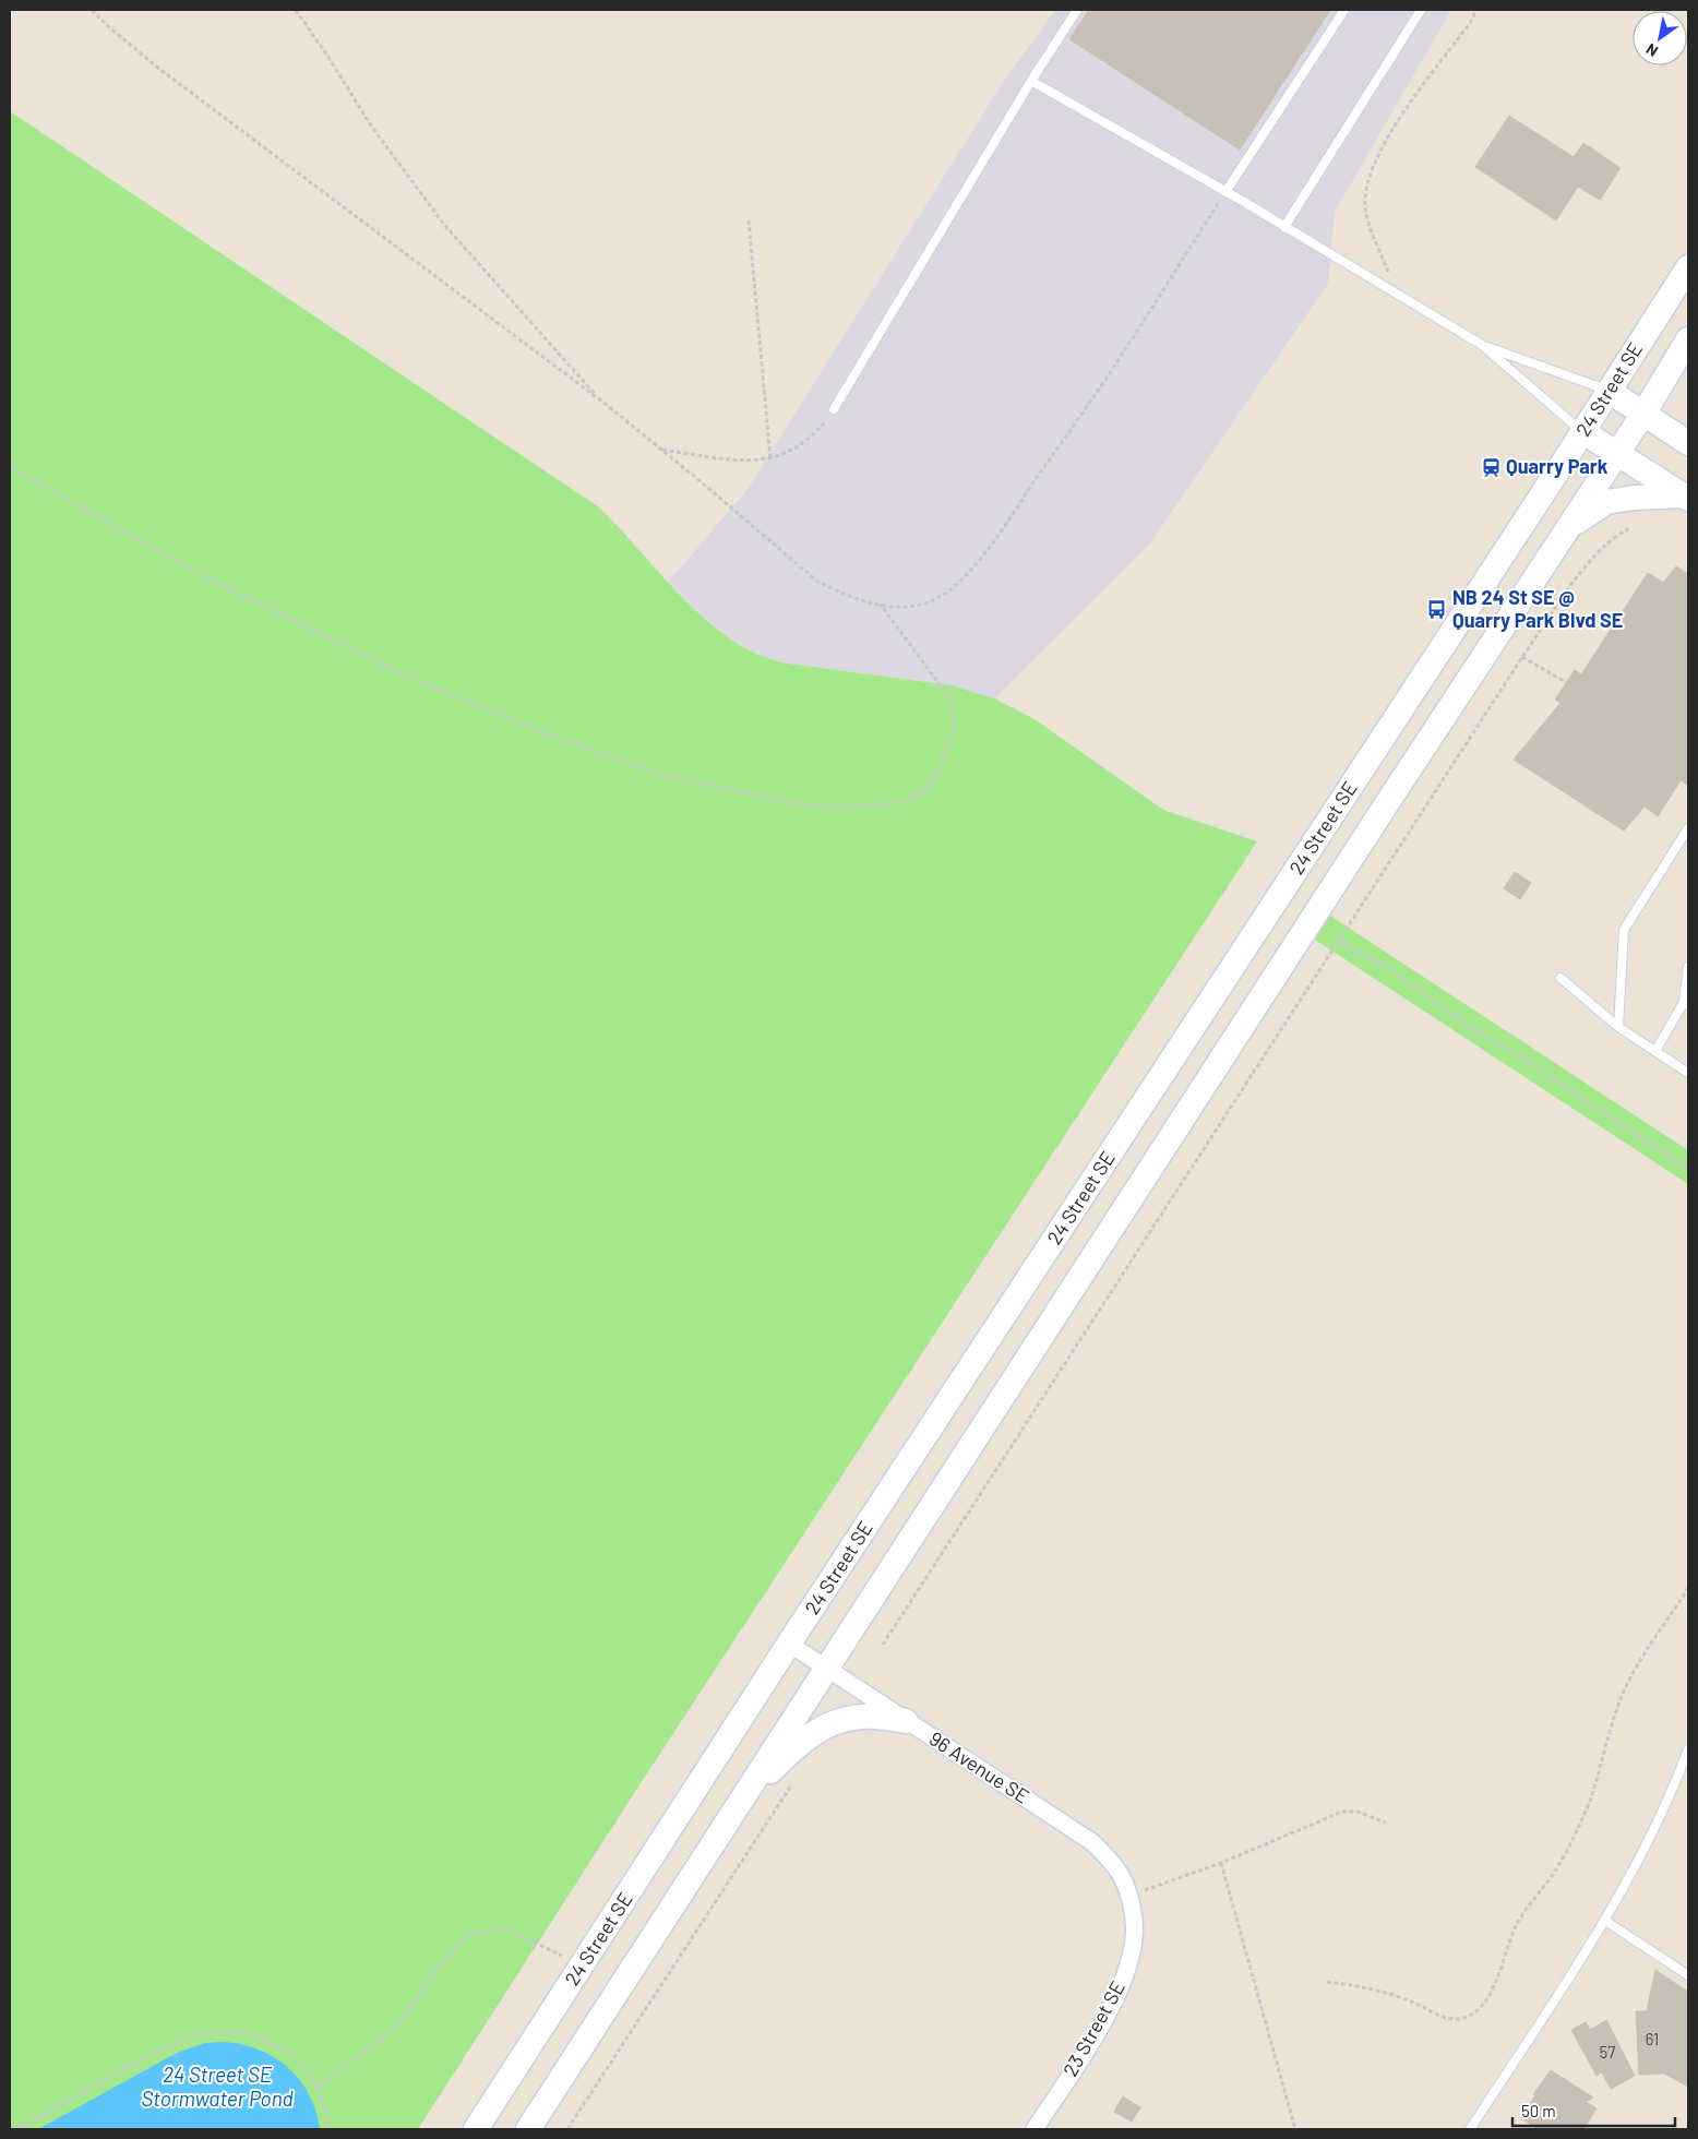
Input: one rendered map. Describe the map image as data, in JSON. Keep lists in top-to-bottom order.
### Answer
{
  "streets": {
    "main road": ["24 Street SE"],
    "street": ["96 Avenue SE", "23 Street SE"]
  },
  "crossings": [
    ["24 Street SE", "96 Avenue SE"],
    ["96 Avenue SE", "23 Street SE"]
  ],
  "water": ["24 Street SE Stormwater Pond"],
  "places": {
    "station": ["Quarry Park"],
    "bus stop": ["NB 24 St SE @ Quarry Park Blvd SE"]
  },
  "house_numbers": ["61", "57"],
  "scale_bar": "50 m",
  "north": "bottom left"
}
